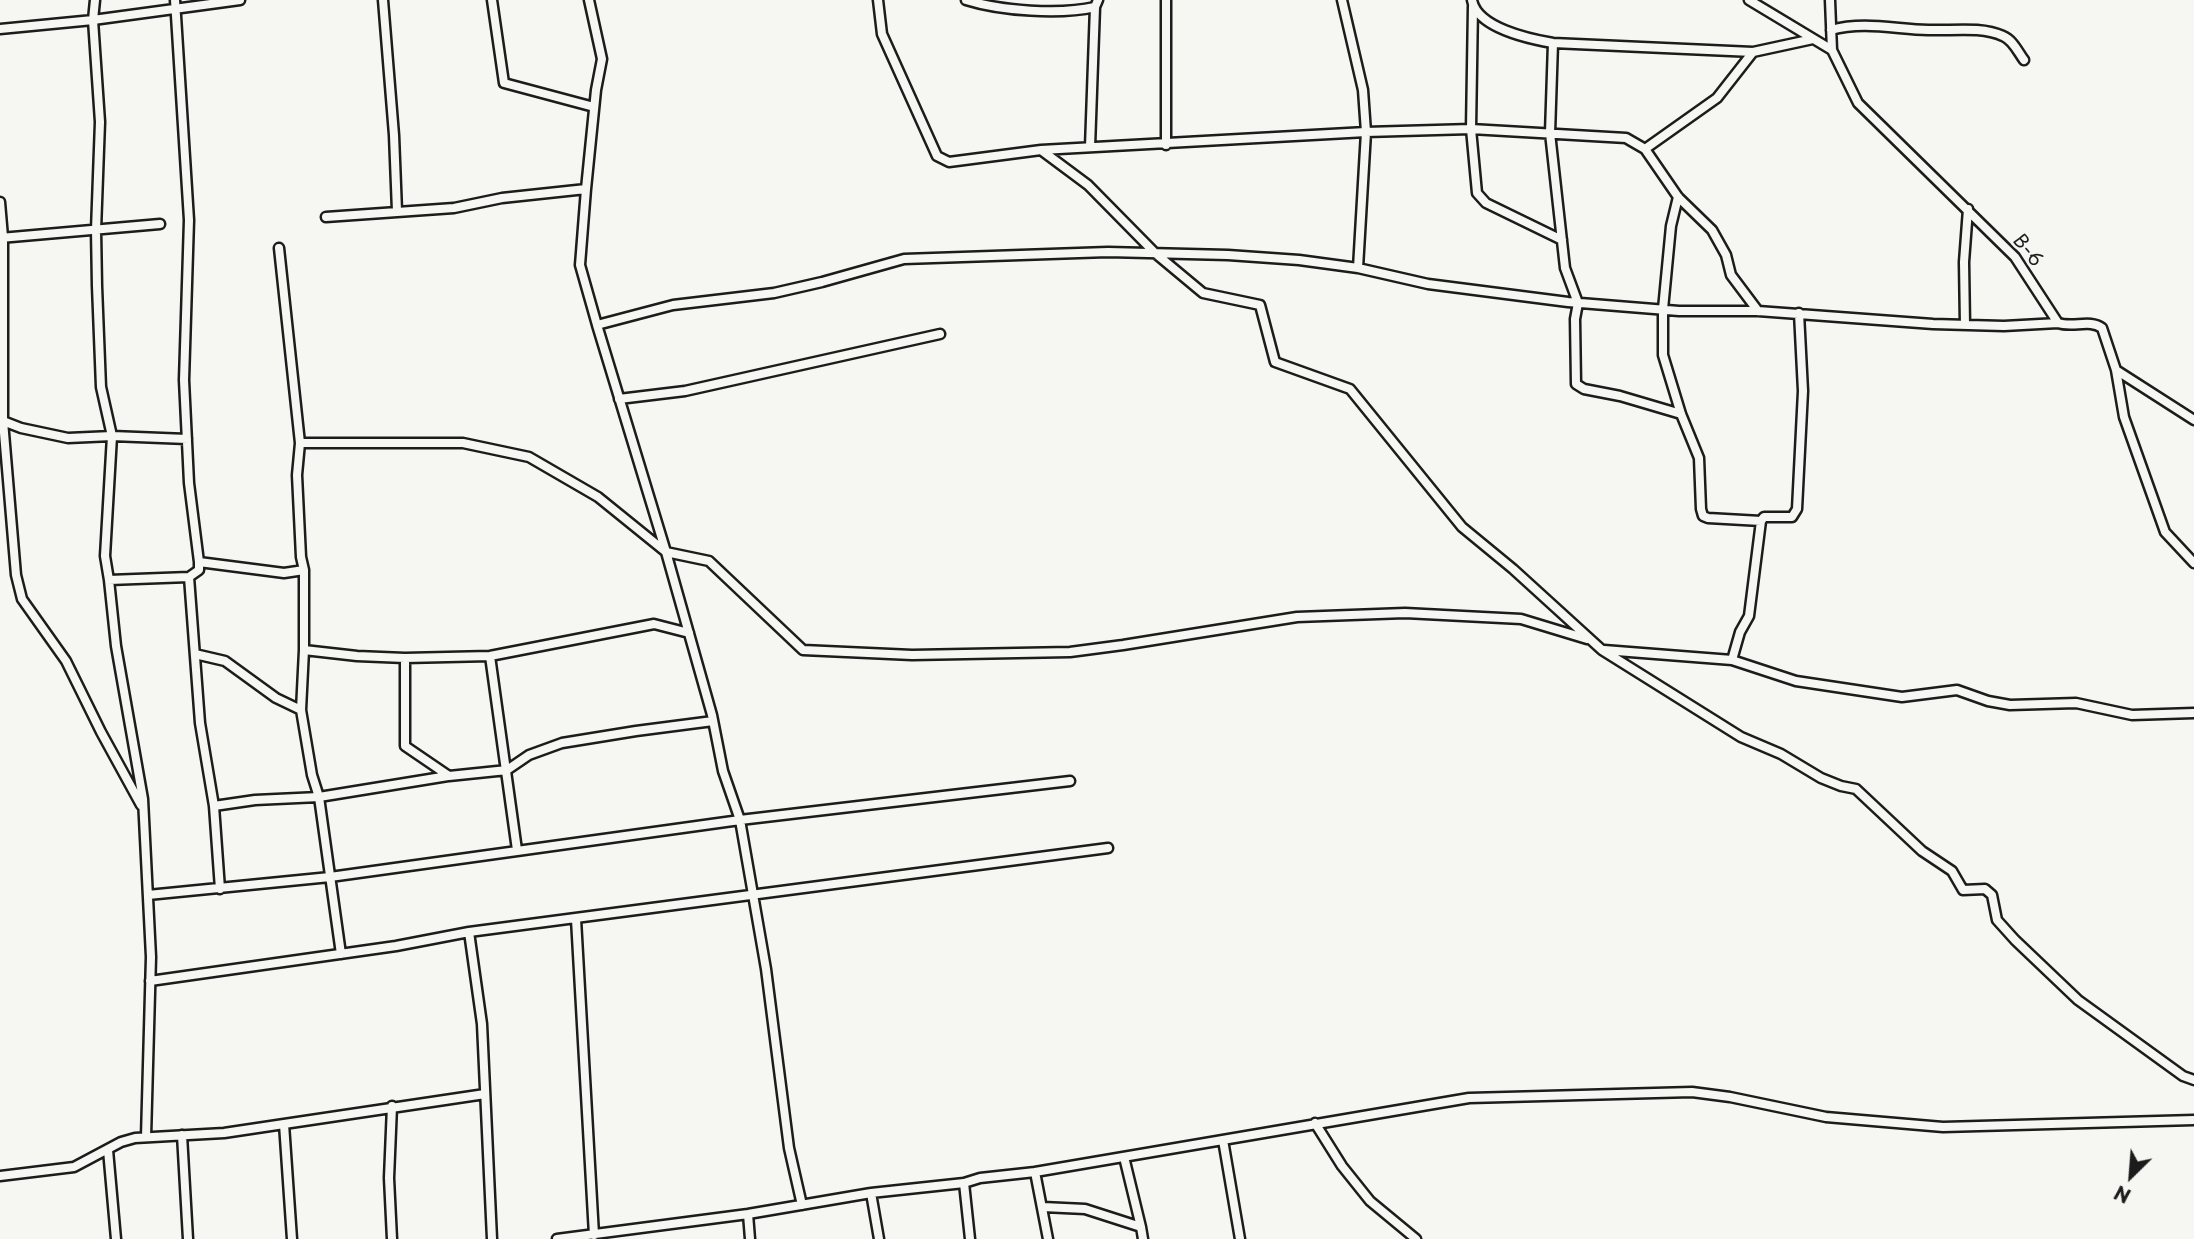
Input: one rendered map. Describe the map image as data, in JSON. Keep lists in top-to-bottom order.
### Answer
{
  "streets": {
    "street": ["B-6"]
  },
  "north": "bottom left"
}
